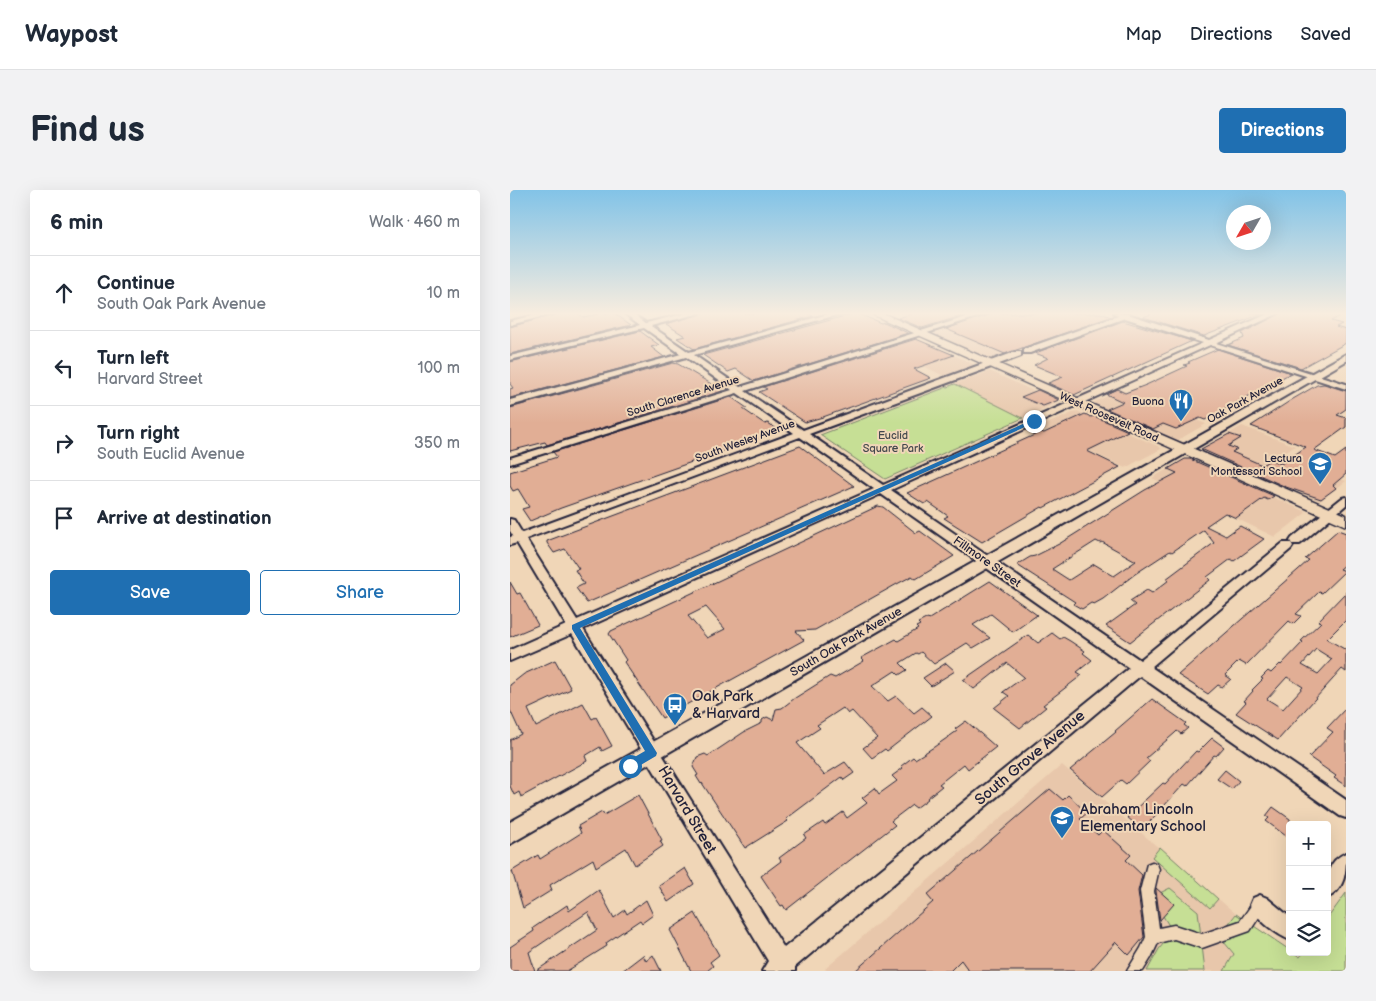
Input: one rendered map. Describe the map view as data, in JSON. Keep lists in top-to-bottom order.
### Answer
{
  "streets": {
    "main road": ["West Roosevelt Road"],
    "street": [
      "South Clarence Avenue",
      "Oak Park Avenue",
      "South Wesley Avenue",
      "Fillmore Street",
      "South Oak Park Avenue",
      "South Grove Avenue",
      "Harvard Street"
    ]
  },
  "crossings": [
    ["South Clarence Avenue", "Fillmore Street"],
    ["Oak Park Avenue", "West Roosevelt Road"],
    ["Oak Park Avenue", "South Oak Park Avenue"],
    ["West Roosevelt Road", "South Wesley Avenue"],
    ["West Roosevelt Road", "South Oak Park Avenue"],
    ["West Roosevelt Road", "South Grove Avenue"],
    ["South Wesley Avenue", "Fillmore Street"],
    ["South Wesley Avenue", "Harvard Street"],
    ["Fillmore Street", "South Oak Park Avenue"],
    ["Fillmore Street", "South Grove Avenue"],
    ["South Oak Park Avenue", "Harvard Street"],
    ["South Grove Avenue", "Harvard Street"]
  ],
  "parks": ["Euclid Square Park"],
  "places": {
    "restaurant": ["Buona"],
    "school or university": ["Lectura Montessori School", "Abraham Lincoln Elementary School"],
    "bus stop": ["Oak Park & Harvard"]
  },
  "north": "bottom left",
  "page": {
    "header": "Waypost",
    "nav": ["Map", "Directions", "Saved"],
    "buttons": [
      "Directions",
      ["Save", "Share"]
    ],
    "title": "Find us",
    "heading": ["6 min", "Walk · 460 m"],
    "list": [
      ["Continue", "South Oak Park Avenue", "10 m"],
      ["Turn left", "Harvard Street", "100 m"],
      ["Turn right", "South Euclid Avenue", "350 m"],
      "Arrive at destination"
    ],
    "map_buttons": ["+", "−"]
  }
}
